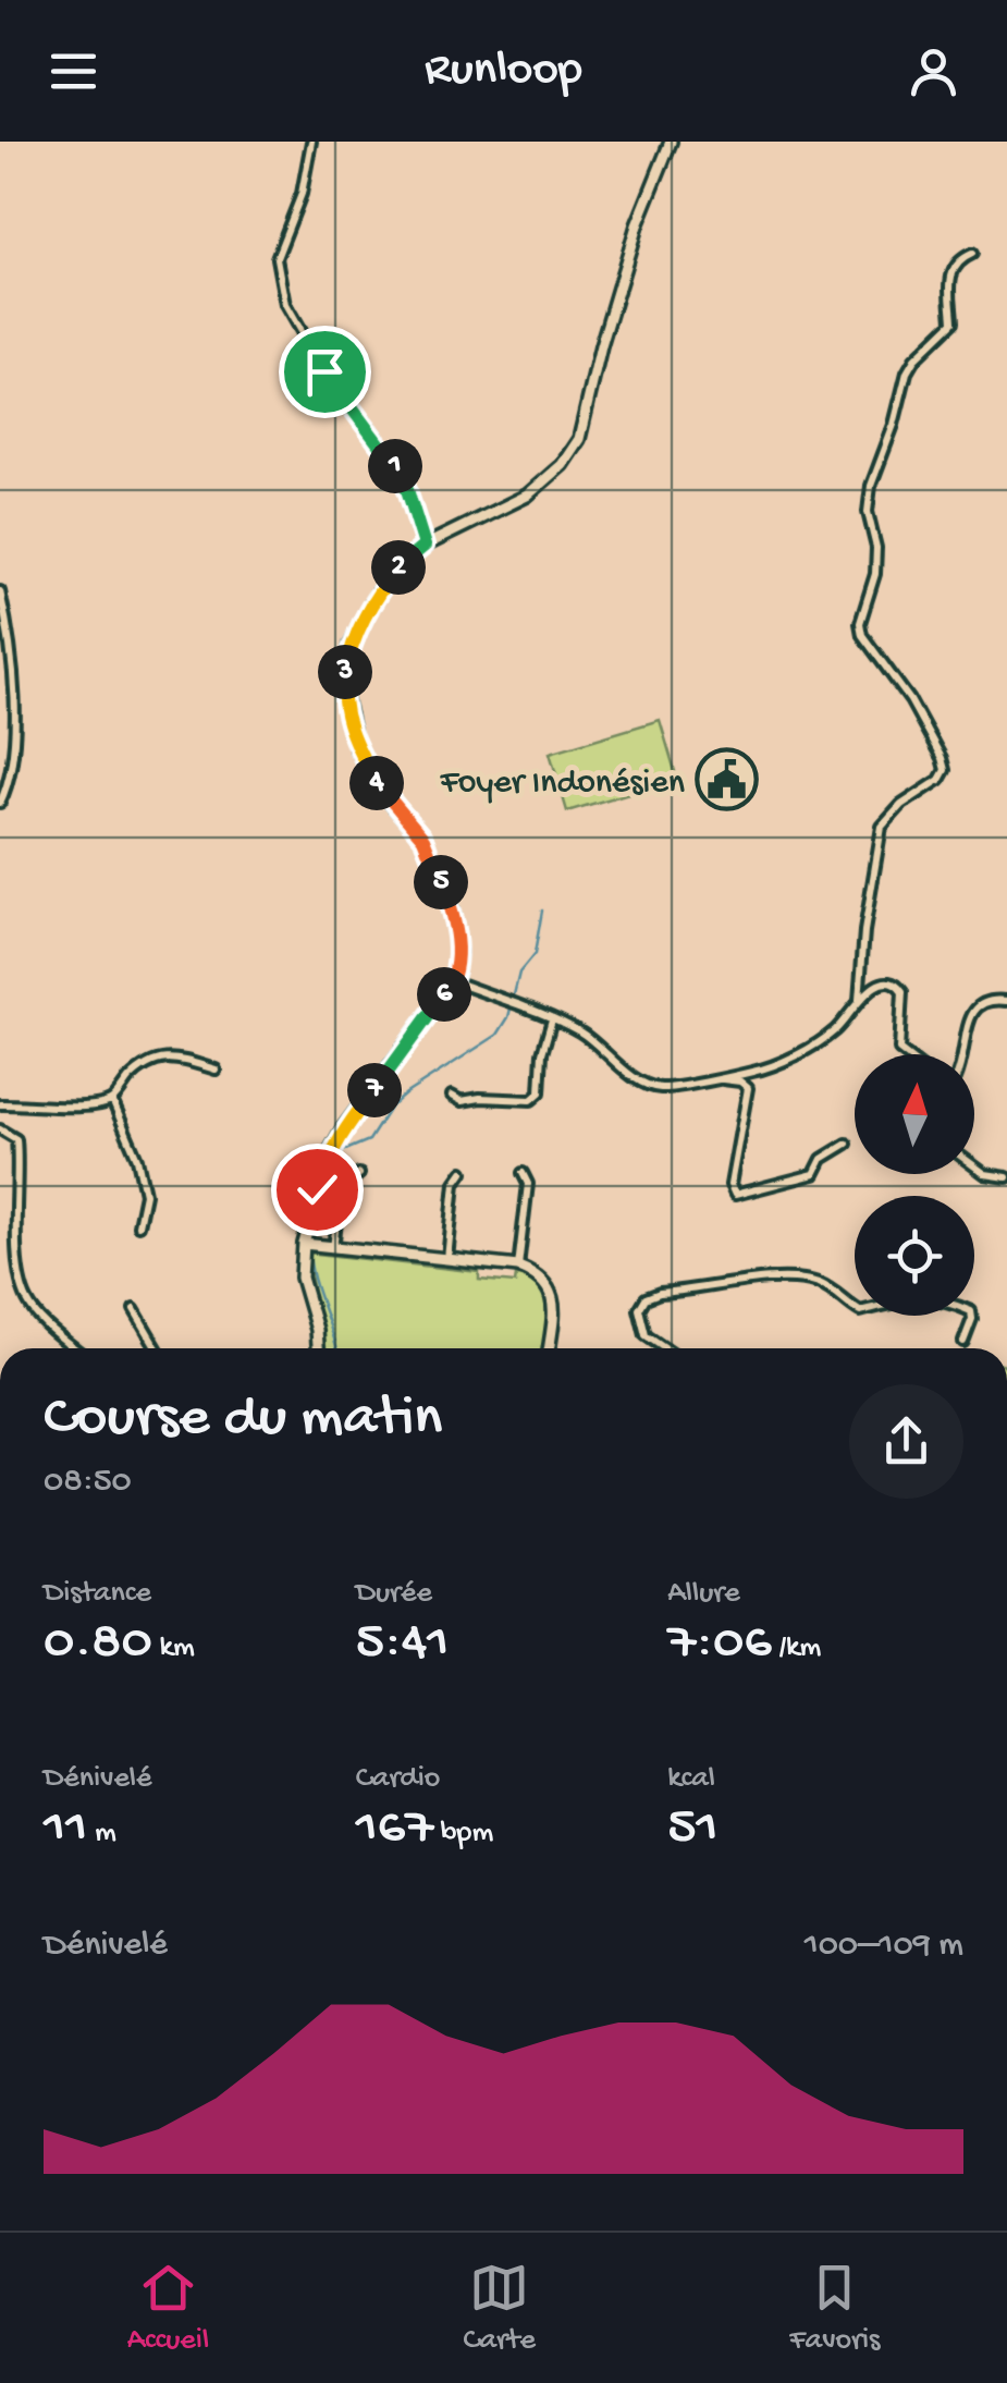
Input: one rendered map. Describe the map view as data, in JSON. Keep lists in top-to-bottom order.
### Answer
{
  "places": {
    "public building": ["Foyer Indonésien"]
  },
  "north": "top",
  "page": {
    "header": "Runloop",
    "pins": [
      "1",
      "2",
      "3",
      "4",
      "5",
      "6",
      "7"
    ],
    "heading": ["Course du matin", "08:50"],
    "stats": [
      ["Distance", "0.80 km"],
      ["Durée", "5:41"],
      ["Allure", "7:06 /km"],
      ["Dénivelé", "11 m"],
      ["Cardio", "167 bpm"],
      ["kcal", "51"]
    ],
    "chart": ["Dénivelé", "100–109 m"],
    "tabs": ["Accueil", "Carte", "Favoris"]
  }
}
